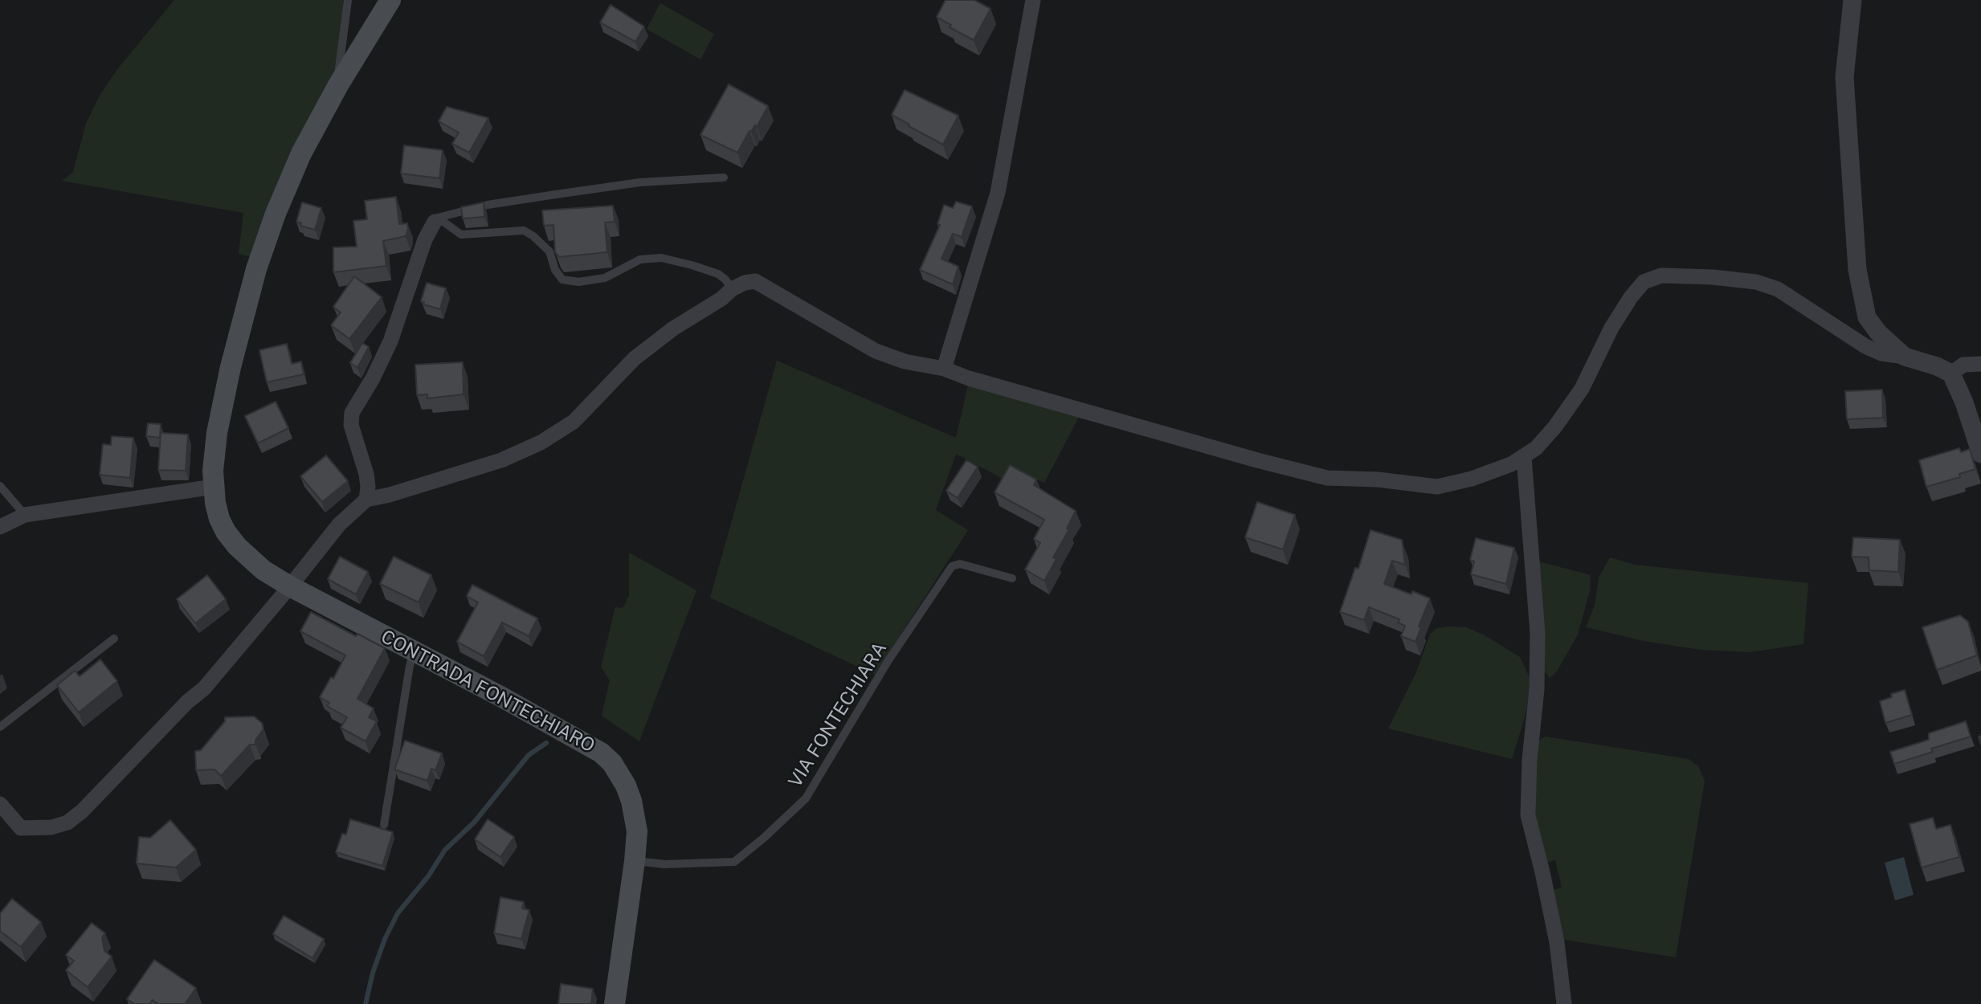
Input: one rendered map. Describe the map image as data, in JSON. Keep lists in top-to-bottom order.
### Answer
{
  "streets": {
    "main road": ["CONTRADA FONTECHIARO"],
    "lane": ["VIA FONTECHIARA"]
  },
  "crossings": [
    ["CONTRADA FONTECHIARO", "VIA FONTECHIARA"]
  ]
}
